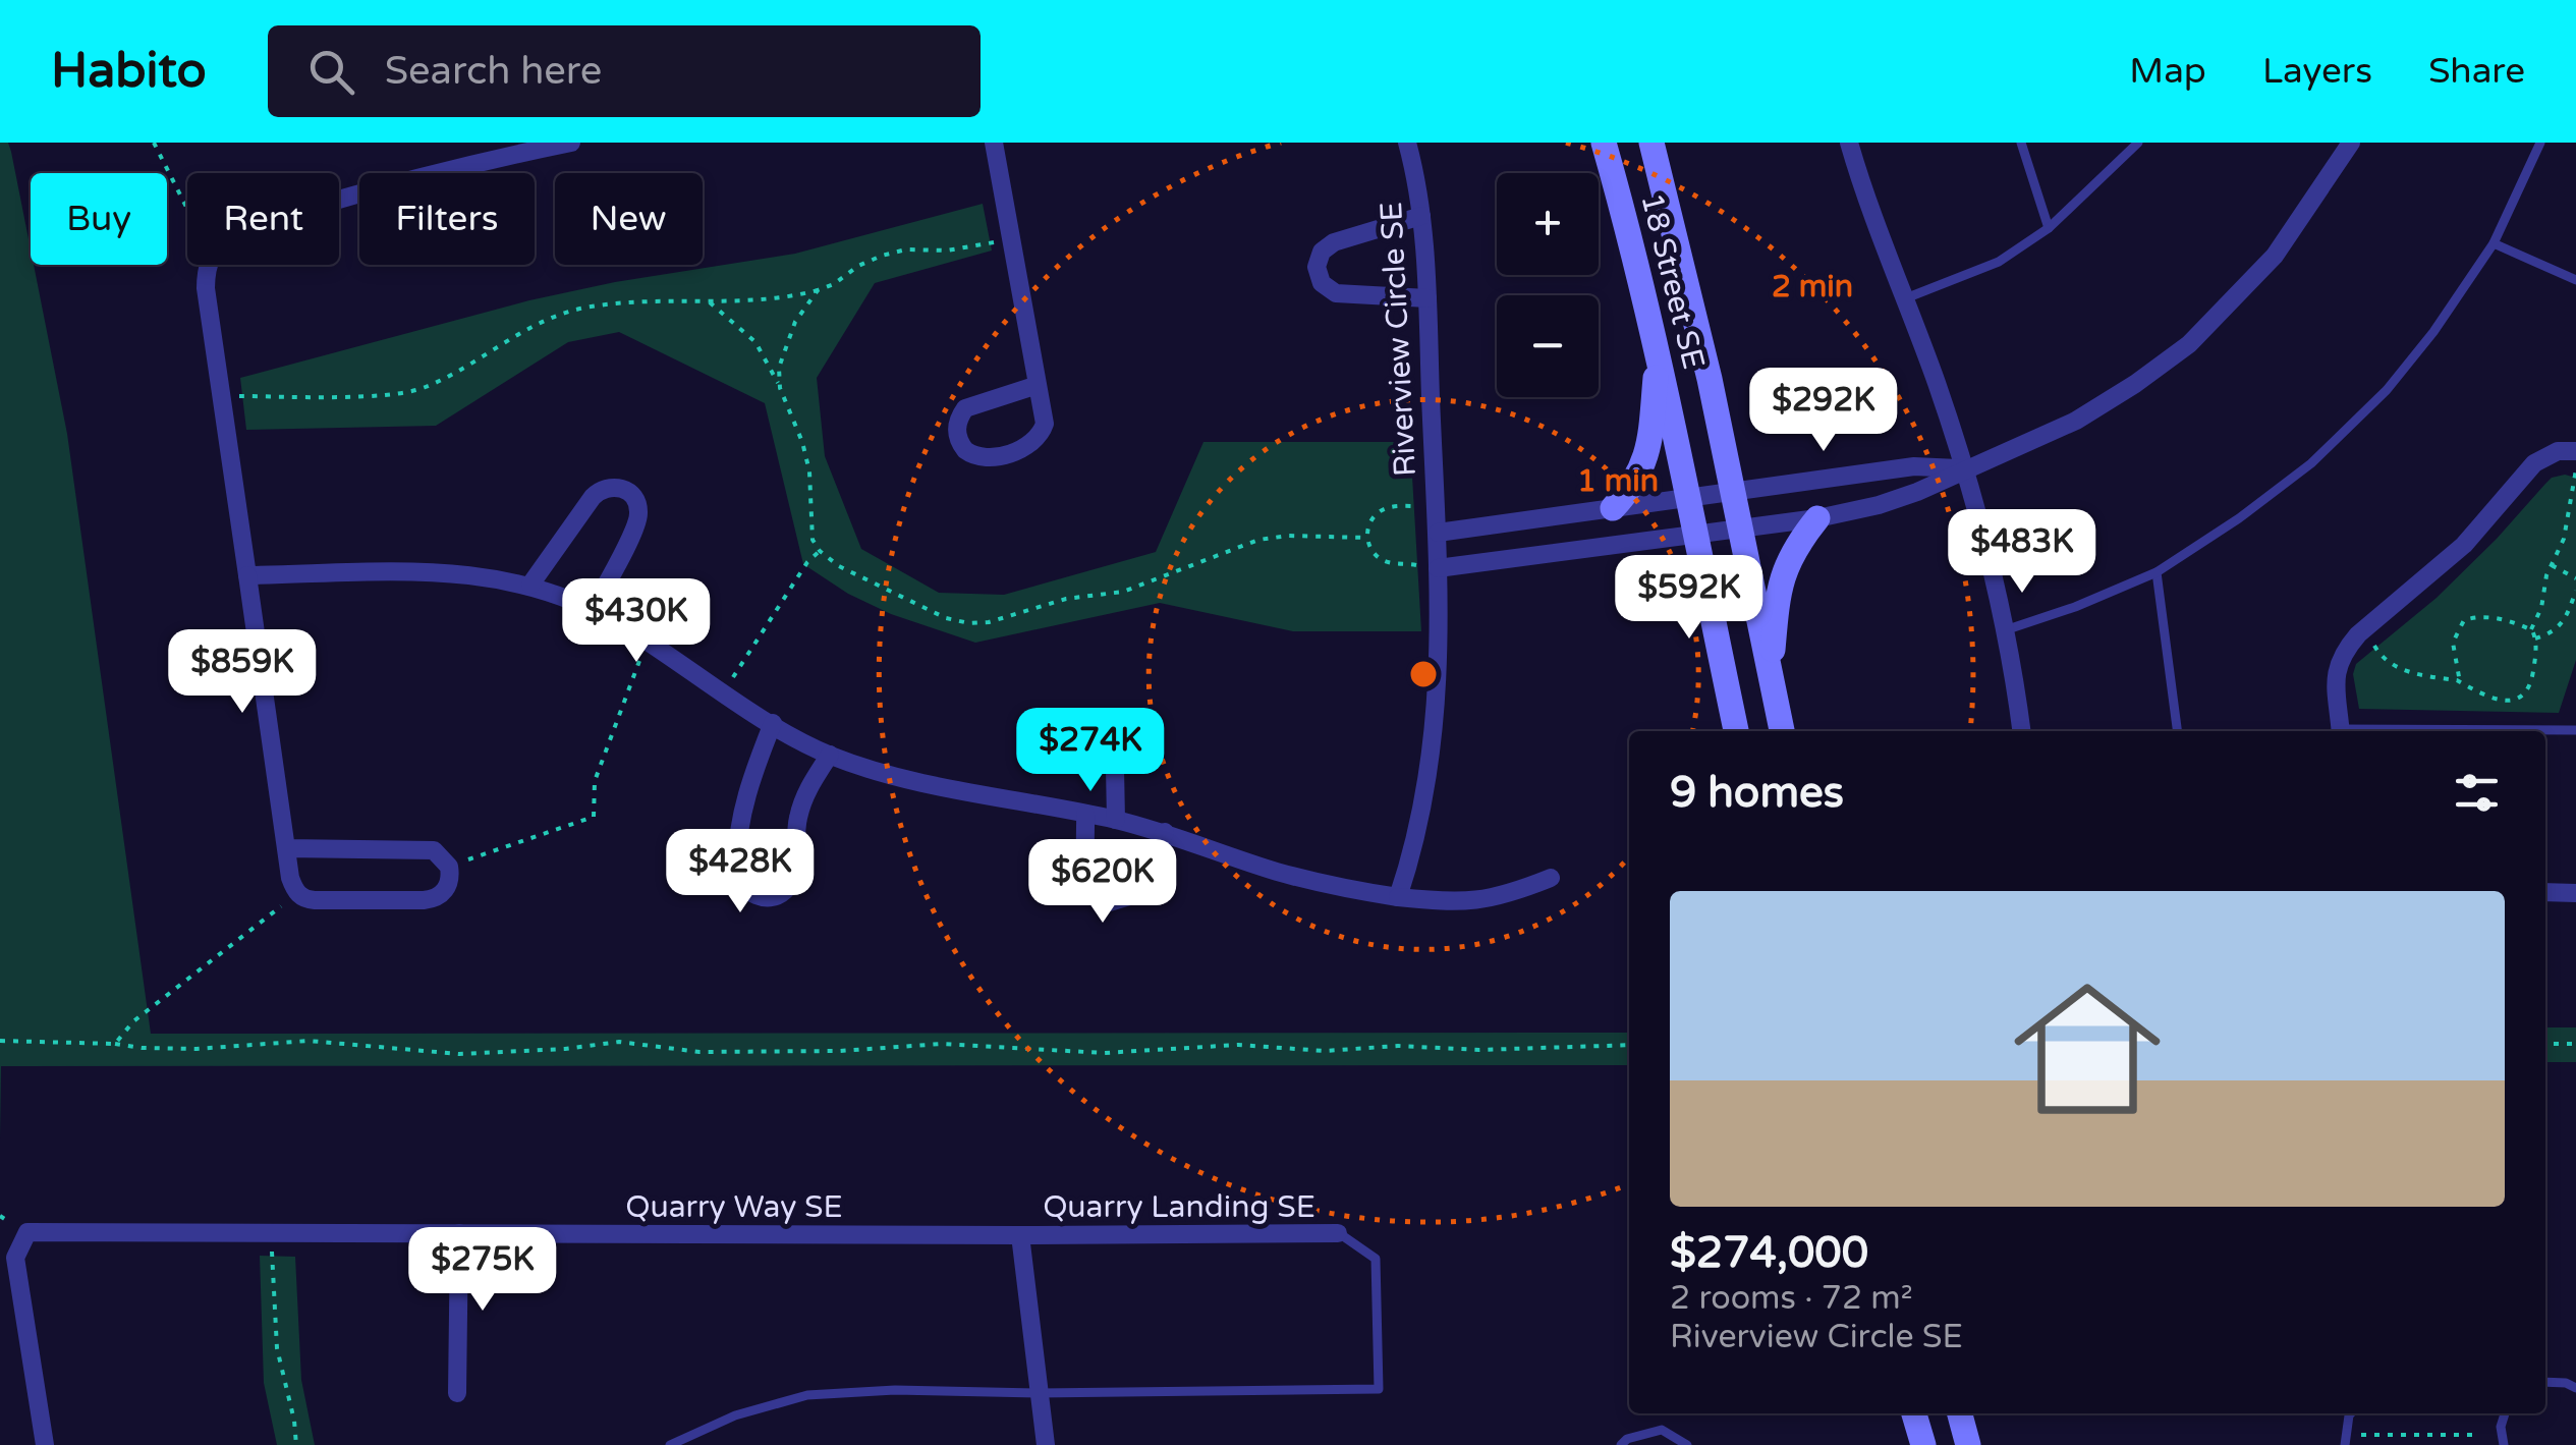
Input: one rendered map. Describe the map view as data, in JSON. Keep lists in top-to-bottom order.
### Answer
{
  "streets": {
    "main road": ["18 Street SE"],
    "street": ["Riverview Circle SE", "Quarry Way SE", "Quarry Landing SE"]
  },
  "crossings": [
    ["Quarry Way SE", "Quarry Landing SE"]
  ],
  "page": {
    "header": "Habito",
    "search": "Search here",
    "nav": ["Map", "Layers", "Share"],
    "map_buttons": ["+", "−"],
    "chip": [
      "Buy",
      "Rent",
      "Filters",
      "New"
    ],
    "price": [
      "$292K",
      "$483K",
      "$592K",
      "$430K",
      "$859K",
      "$274K",
      "$428K",
      "$620K",
      "$275K"
    ],
    "heading": "9 homes",
    "list": [
      {
        "name": "$274,000",
        "note": "2 rooms · 72 m² · Riverview Circle SE"
      }
    ]
  },
  "rings": ["2 min", "1 min"]
}
